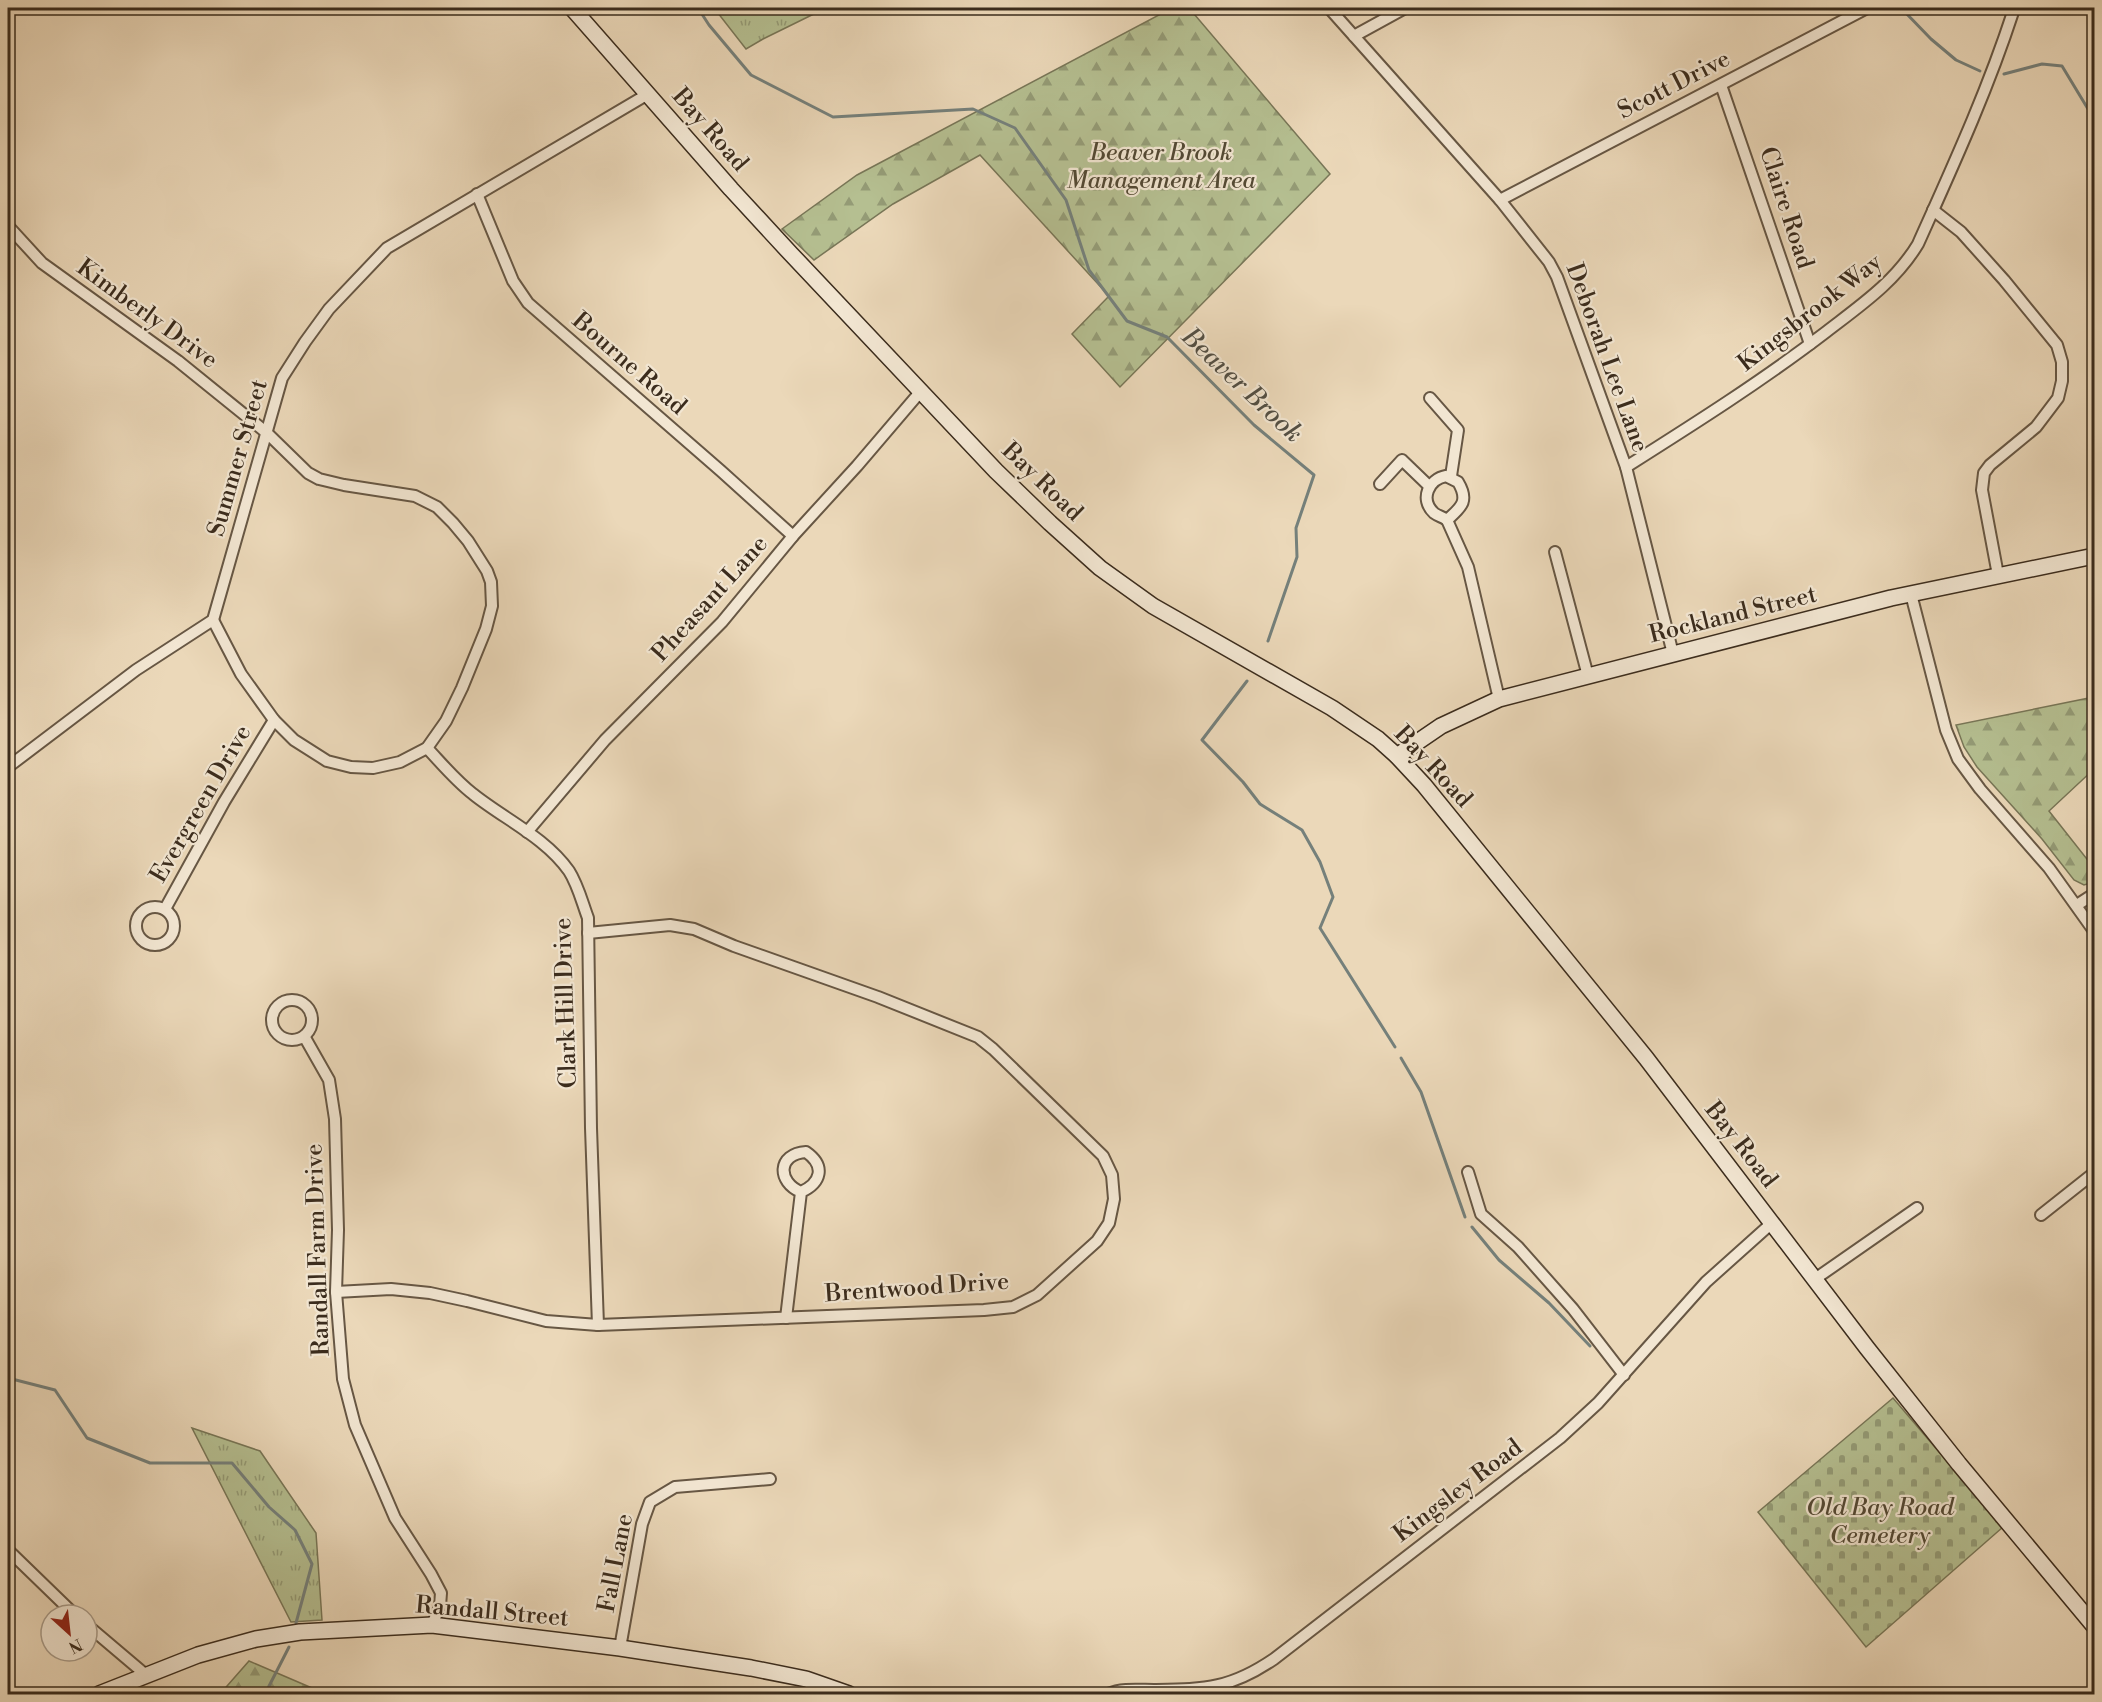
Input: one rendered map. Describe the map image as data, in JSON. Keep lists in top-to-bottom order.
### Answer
{
  "streets": {
    "main road": ["Bay Road", "Rockland Street", "Randall Street"],
    "street": [
      "Scott Drive",
      "Claire Road",
      "Kingsbrook Way",
      "Kimberly Drive",
      "Deborah Lee Lane",
      "Bourne Road",
      "Summer Street",
      "Pheasant Lane",
      "Evergreen Drive",
      "Clark Hill Drive",
      "Randall Farm Drive",
      "Brentwood Drive",
      "Kingsley Road",
      "Fall Lane"
    ]
  },
  "crossings": [
    ["Scott Drive", "Claire Road"],
    ["Scott Drive", "Deborah Lee Lane"],
    ["Bay Road", "Summer Street"],
    ["Bay Road", "Pheasant Lane"],
    ["Bay Road", "Rockland Street"],
    ["Bay Road", "Kingsley Road"],
    ["Claire Road", "Kingsbrook Way"],
    ["Kingsbrook Way", "Deborah Lee Lane"],
    ["Kimberly Drive", "Summer Street"],
    ["Kimberly Drive", "Clark Hill Drive"],
    ["Deborah Lee Lane", "Rockland Street"],
    ["Bourne Road", "Summer Street"],
    ["Bourne Road", "Pheasant Lane"],
    ["Pheasant Lane", "Clark Hill Drive"],
    ["Clark Hill Drive", "Brentwood Drive"],
    ["Randall Farm Drive", "Brentwood Drive"],
    ["Randall Farm Drive", "Randall Street"],
    ["Fall Lane", "Randall Street"]
  ],
  "water": ["Beaver Brook"],
  "parks": ["Beaver Brook Management Area", "Old Bay Road Cemetery"],
  "north": "bottom right"
}
